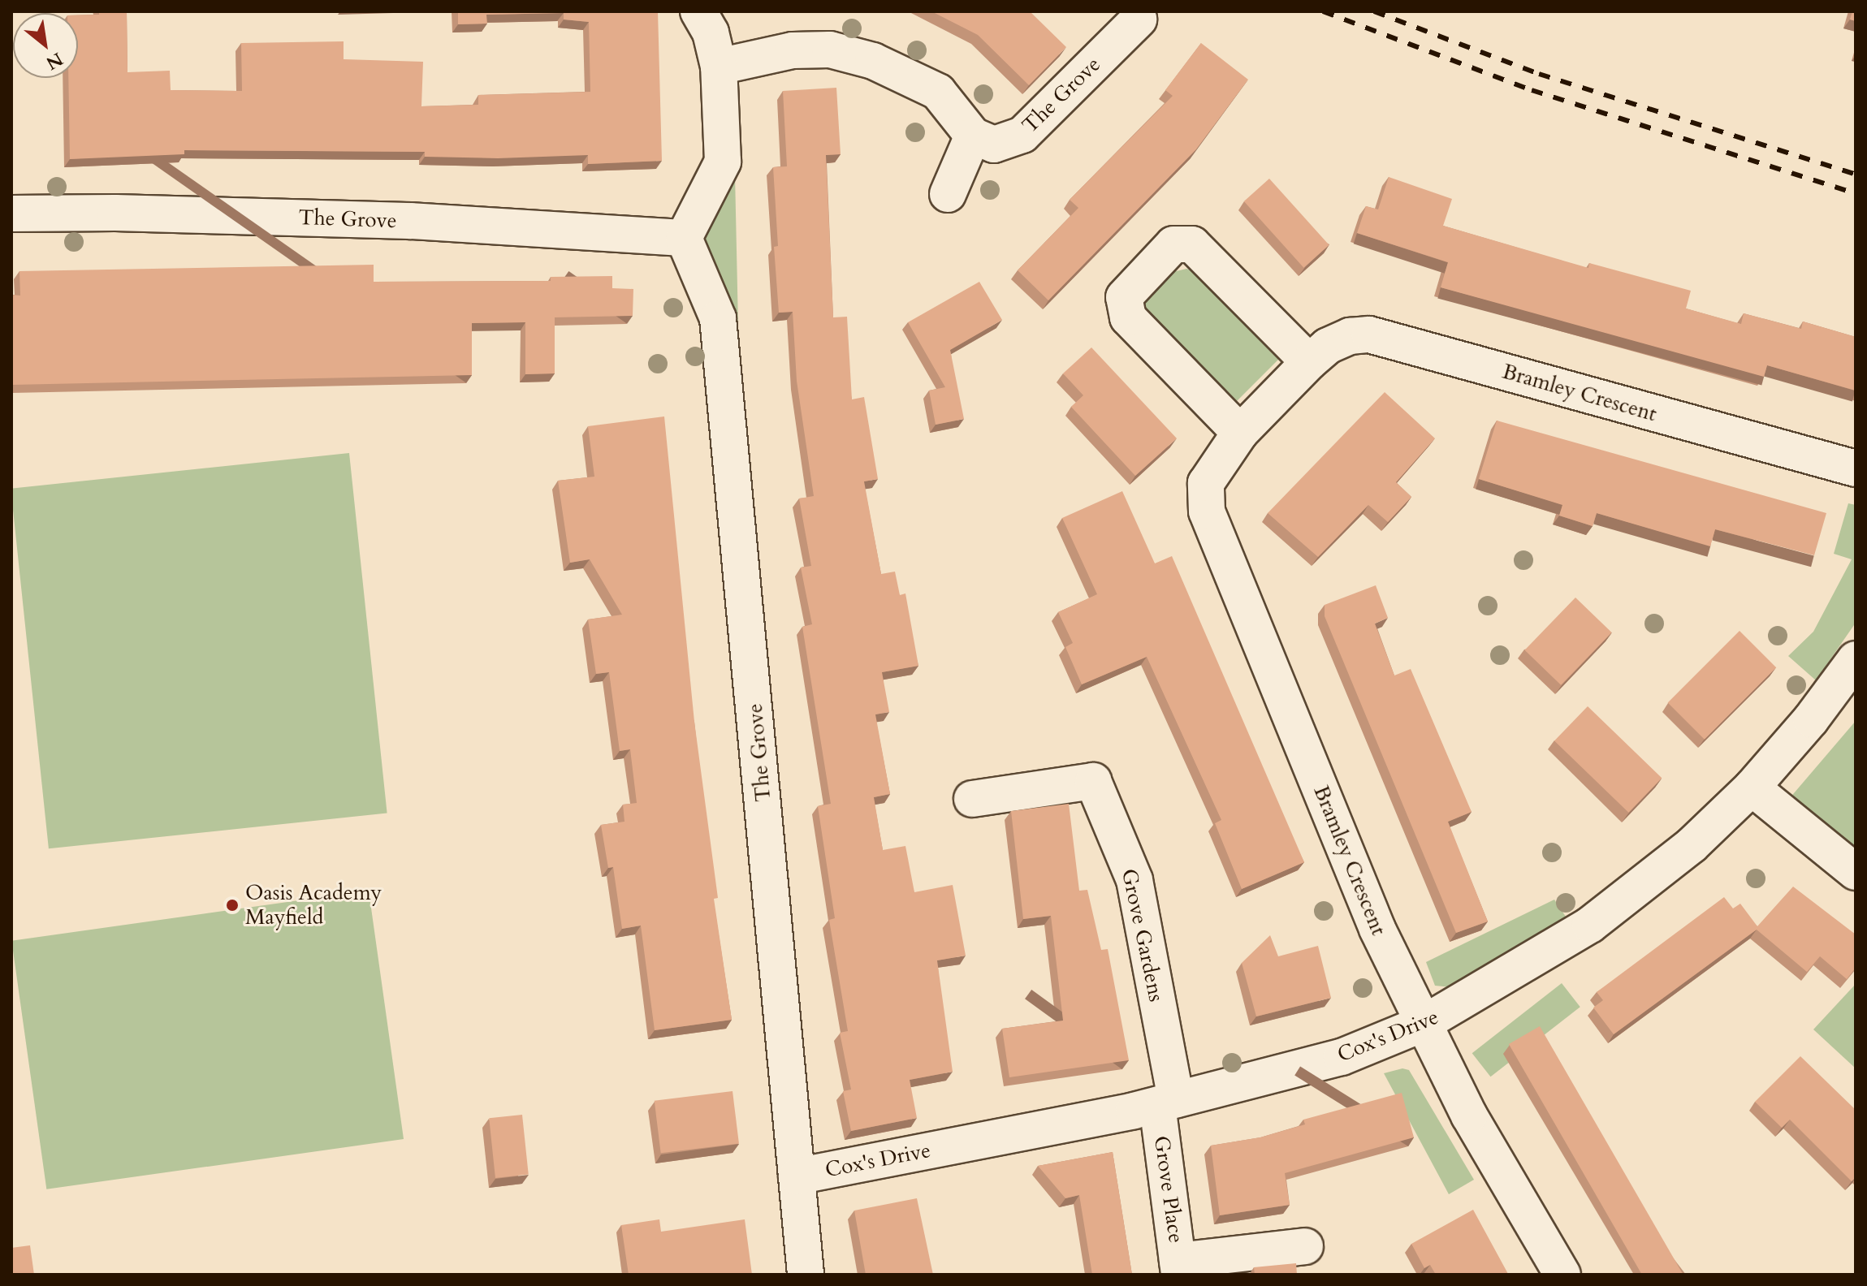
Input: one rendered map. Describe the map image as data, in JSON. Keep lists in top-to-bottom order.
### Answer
{
  "streets": {
    "street": [
      "The Grove",
      "Bramley Crescent",
      "Grove Gardens",
      "Cox's Drive",
      "Grove Place"
    ]
  },
  "crossings": [
    ["The Grove", "Cox's Drive"],
    ["Bramley Crescent", "Cox's Drive"],
    ["Grove Gardens", "Cox's Drive"],
    ["Grove Gardens", "Grove Place"],
    ["Cox's Drive", "Grove Place"]
  ],
  "places": ["Oasis Academy Mayfield"],
  "north": "bottom right"
}
